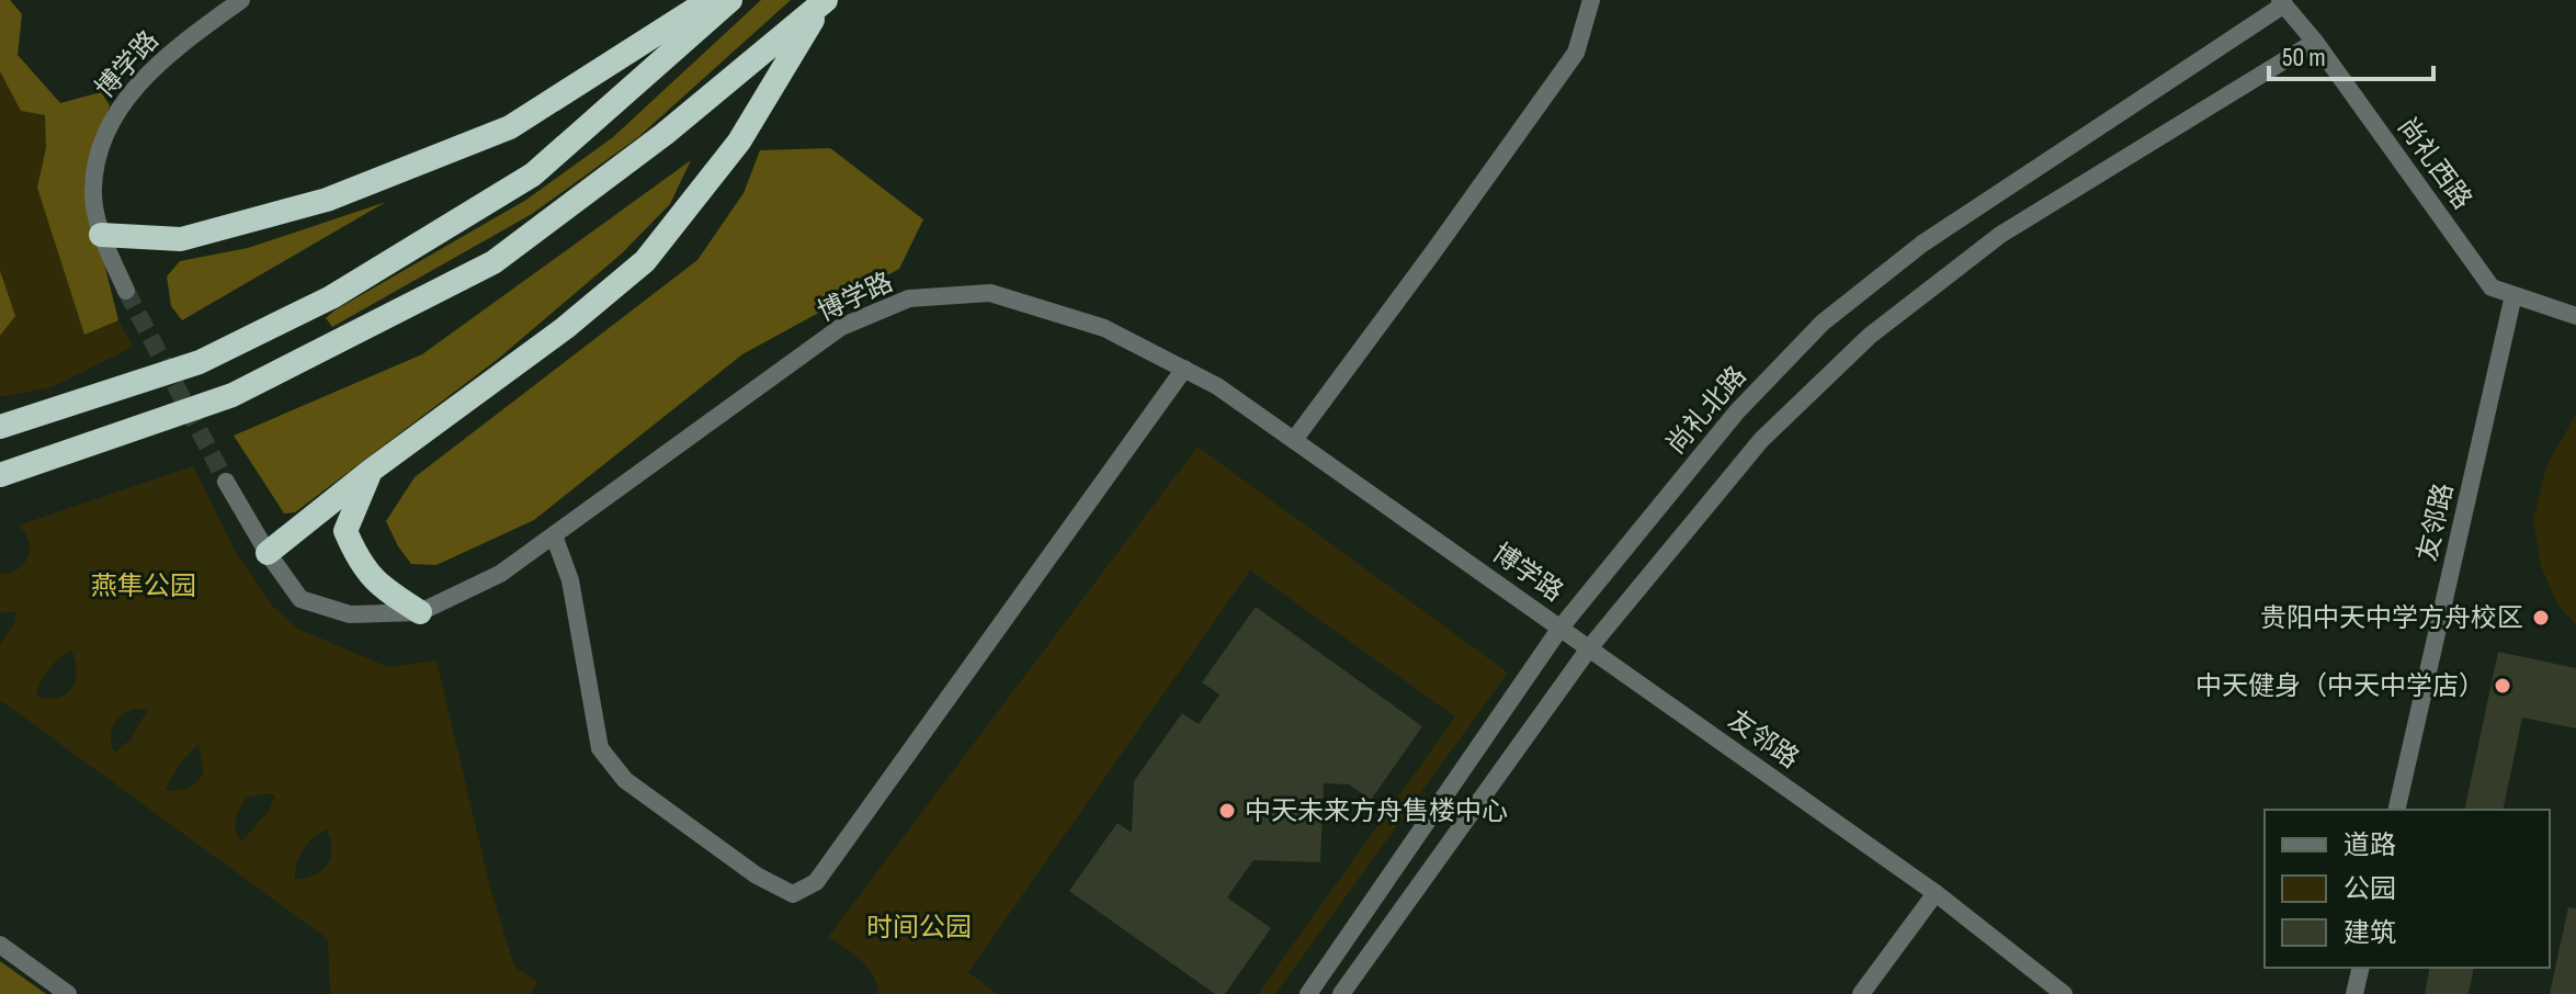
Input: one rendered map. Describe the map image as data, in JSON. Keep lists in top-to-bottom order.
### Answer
{
  "streets": {
    "street": [
      "博学路",
      "尚礼西路",
      "尚礼北路",
      "友邻路"
    ]
  },
  "crossings": [
    ["博学路", "尚礼北路"],
    ["博学路", "友邻路"],
    ["尚礼西路", "尚礼北路"],
    ["尚礼西路", "友邻路"],
    ["尚礼北路", "友邻路"]
  ],
  "parks": ["燕隼公园", "时间公园"],
  "places": ["贵阳中天中学方舟校区", "中天健身（中天中学店）", "中天未来方舟售楼中心"],
  "legend": ["道路", "公园", "建筑"],
  "scale_bar": "50 m"
}
